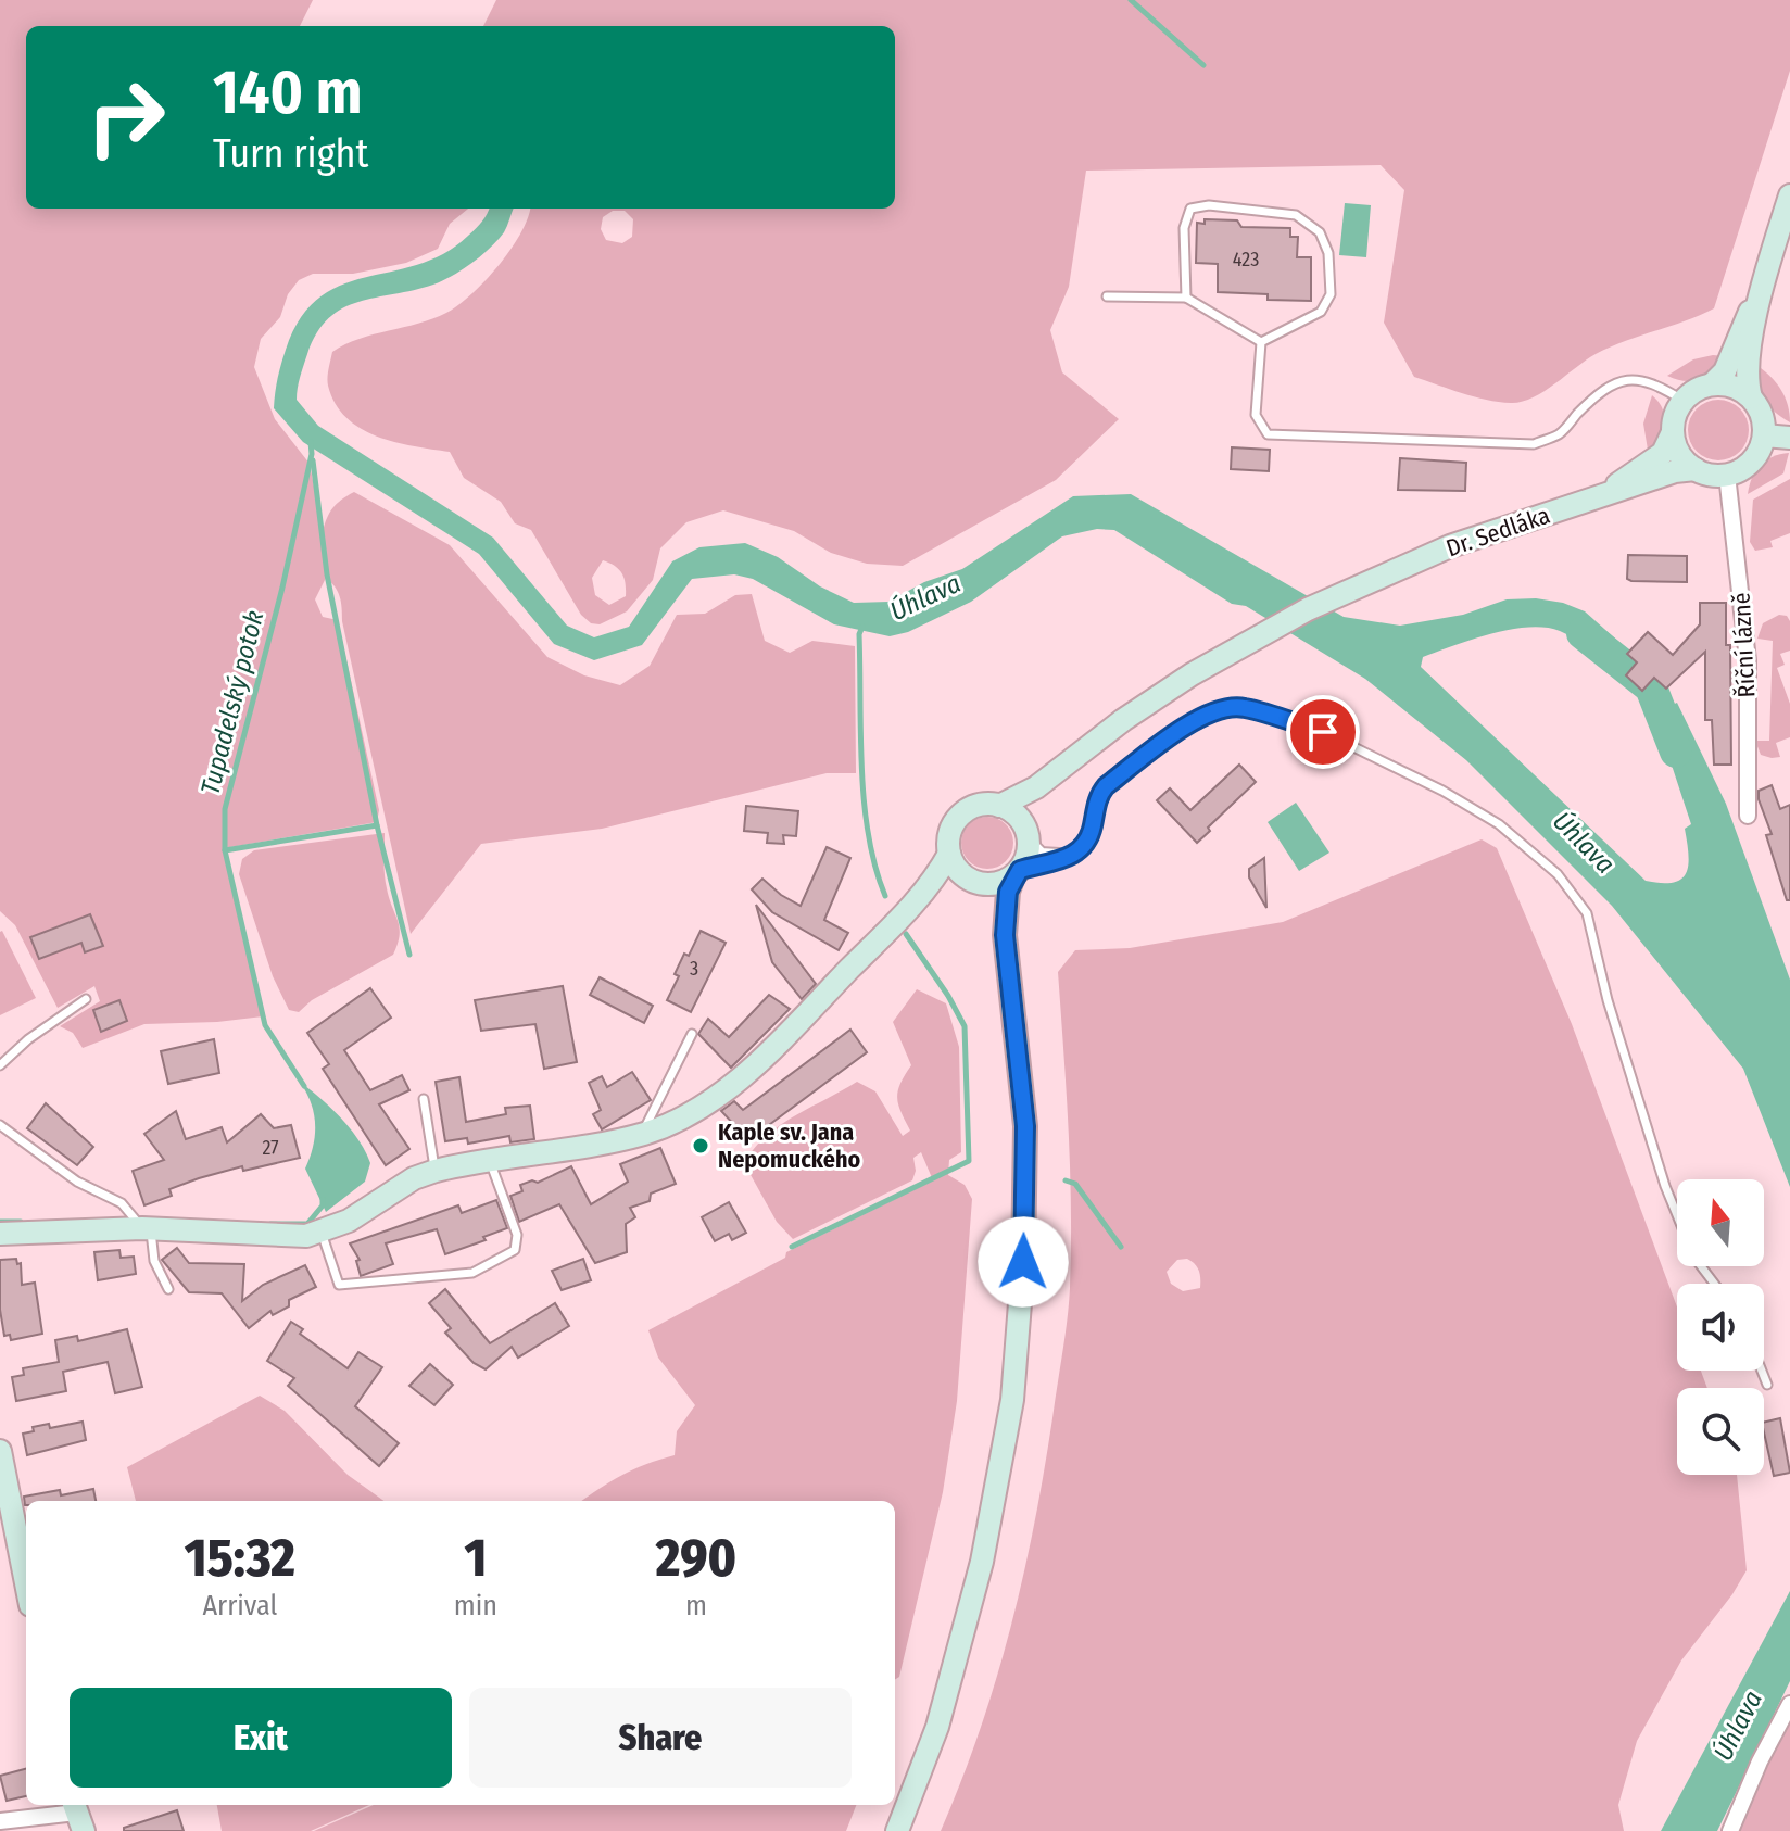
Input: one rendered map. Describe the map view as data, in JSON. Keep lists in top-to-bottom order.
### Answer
{
  "streets": {
    "main road": ["Dr. Sedláka"],
    "street": ["Říční lázně"]
  },
  "crossings": [
    ["Dr. Sedláka", "Říční lázně"]
  ],
  "water": ["Úhlava", "Tupadelský potok"],
  "places": ["Kaple sv. Jana Nepomuckého"],
  "house_numbers": ["423", "3", "27"],
  "north": "top",
  "page": {
    "turn": ["140 m", "Turn right"],
    "eta": [
      "15:32",
      "Arrival",
      "1",
      "min",
      "290",
      "m"
    ],
    "buttons": ["Exit", "Share"]
  }
}
